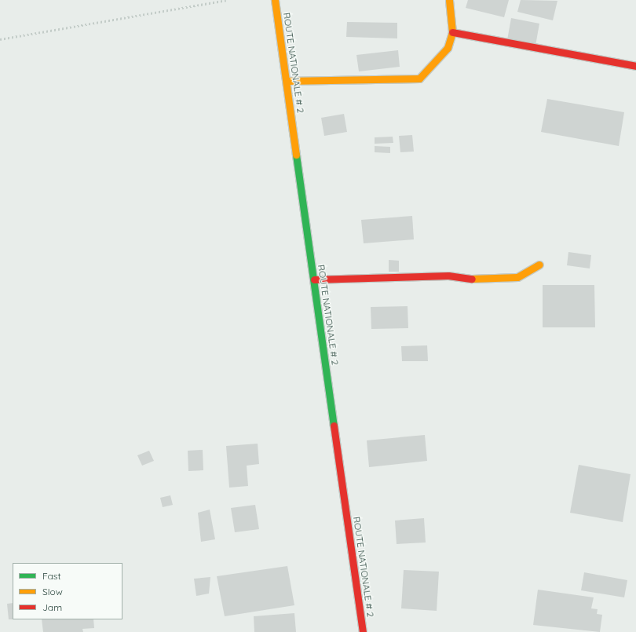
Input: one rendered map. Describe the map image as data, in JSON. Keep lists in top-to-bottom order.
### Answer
{
  "streets": {
    "street": ["ROUTE NATIONALE # 2"]
  },
  "legend": ["Fast", "Slow", "Jam"]
}
